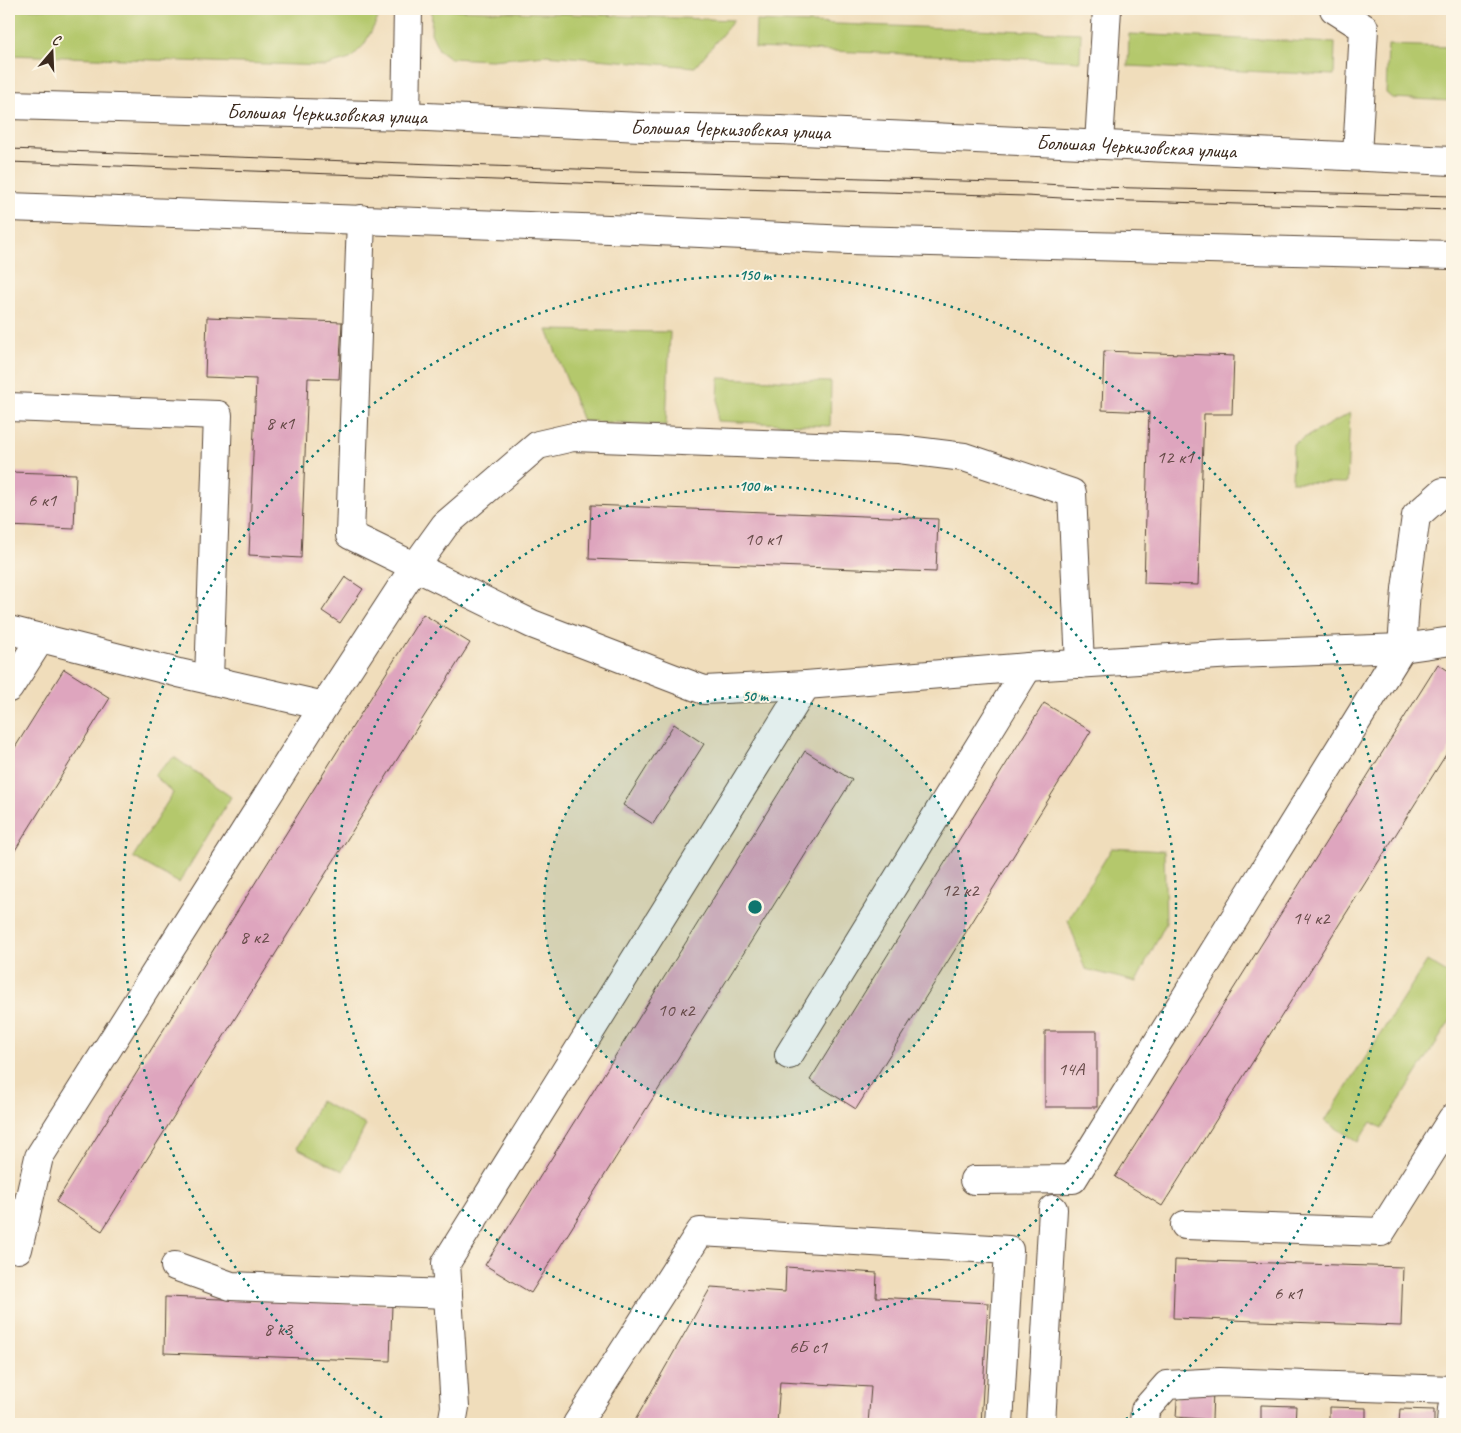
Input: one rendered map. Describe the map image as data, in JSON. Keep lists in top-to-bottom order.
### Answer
{
  "streets": {
    "main road": ["Большая Черкизовская улица"]
  },
  "house_numbers": [
    "8 к1",
    "12 к1",
    "6 к1",
    "10 к1",
    "12 к2",
    "14 к2",
    "8 к2",
    "10 к2",
    "14А",
    "6 к1",
    "8 к3",
    "6Б с1"
  ],
  "north": "top",
  "rings": ["150 m", "100 m", "50 m"]
}
